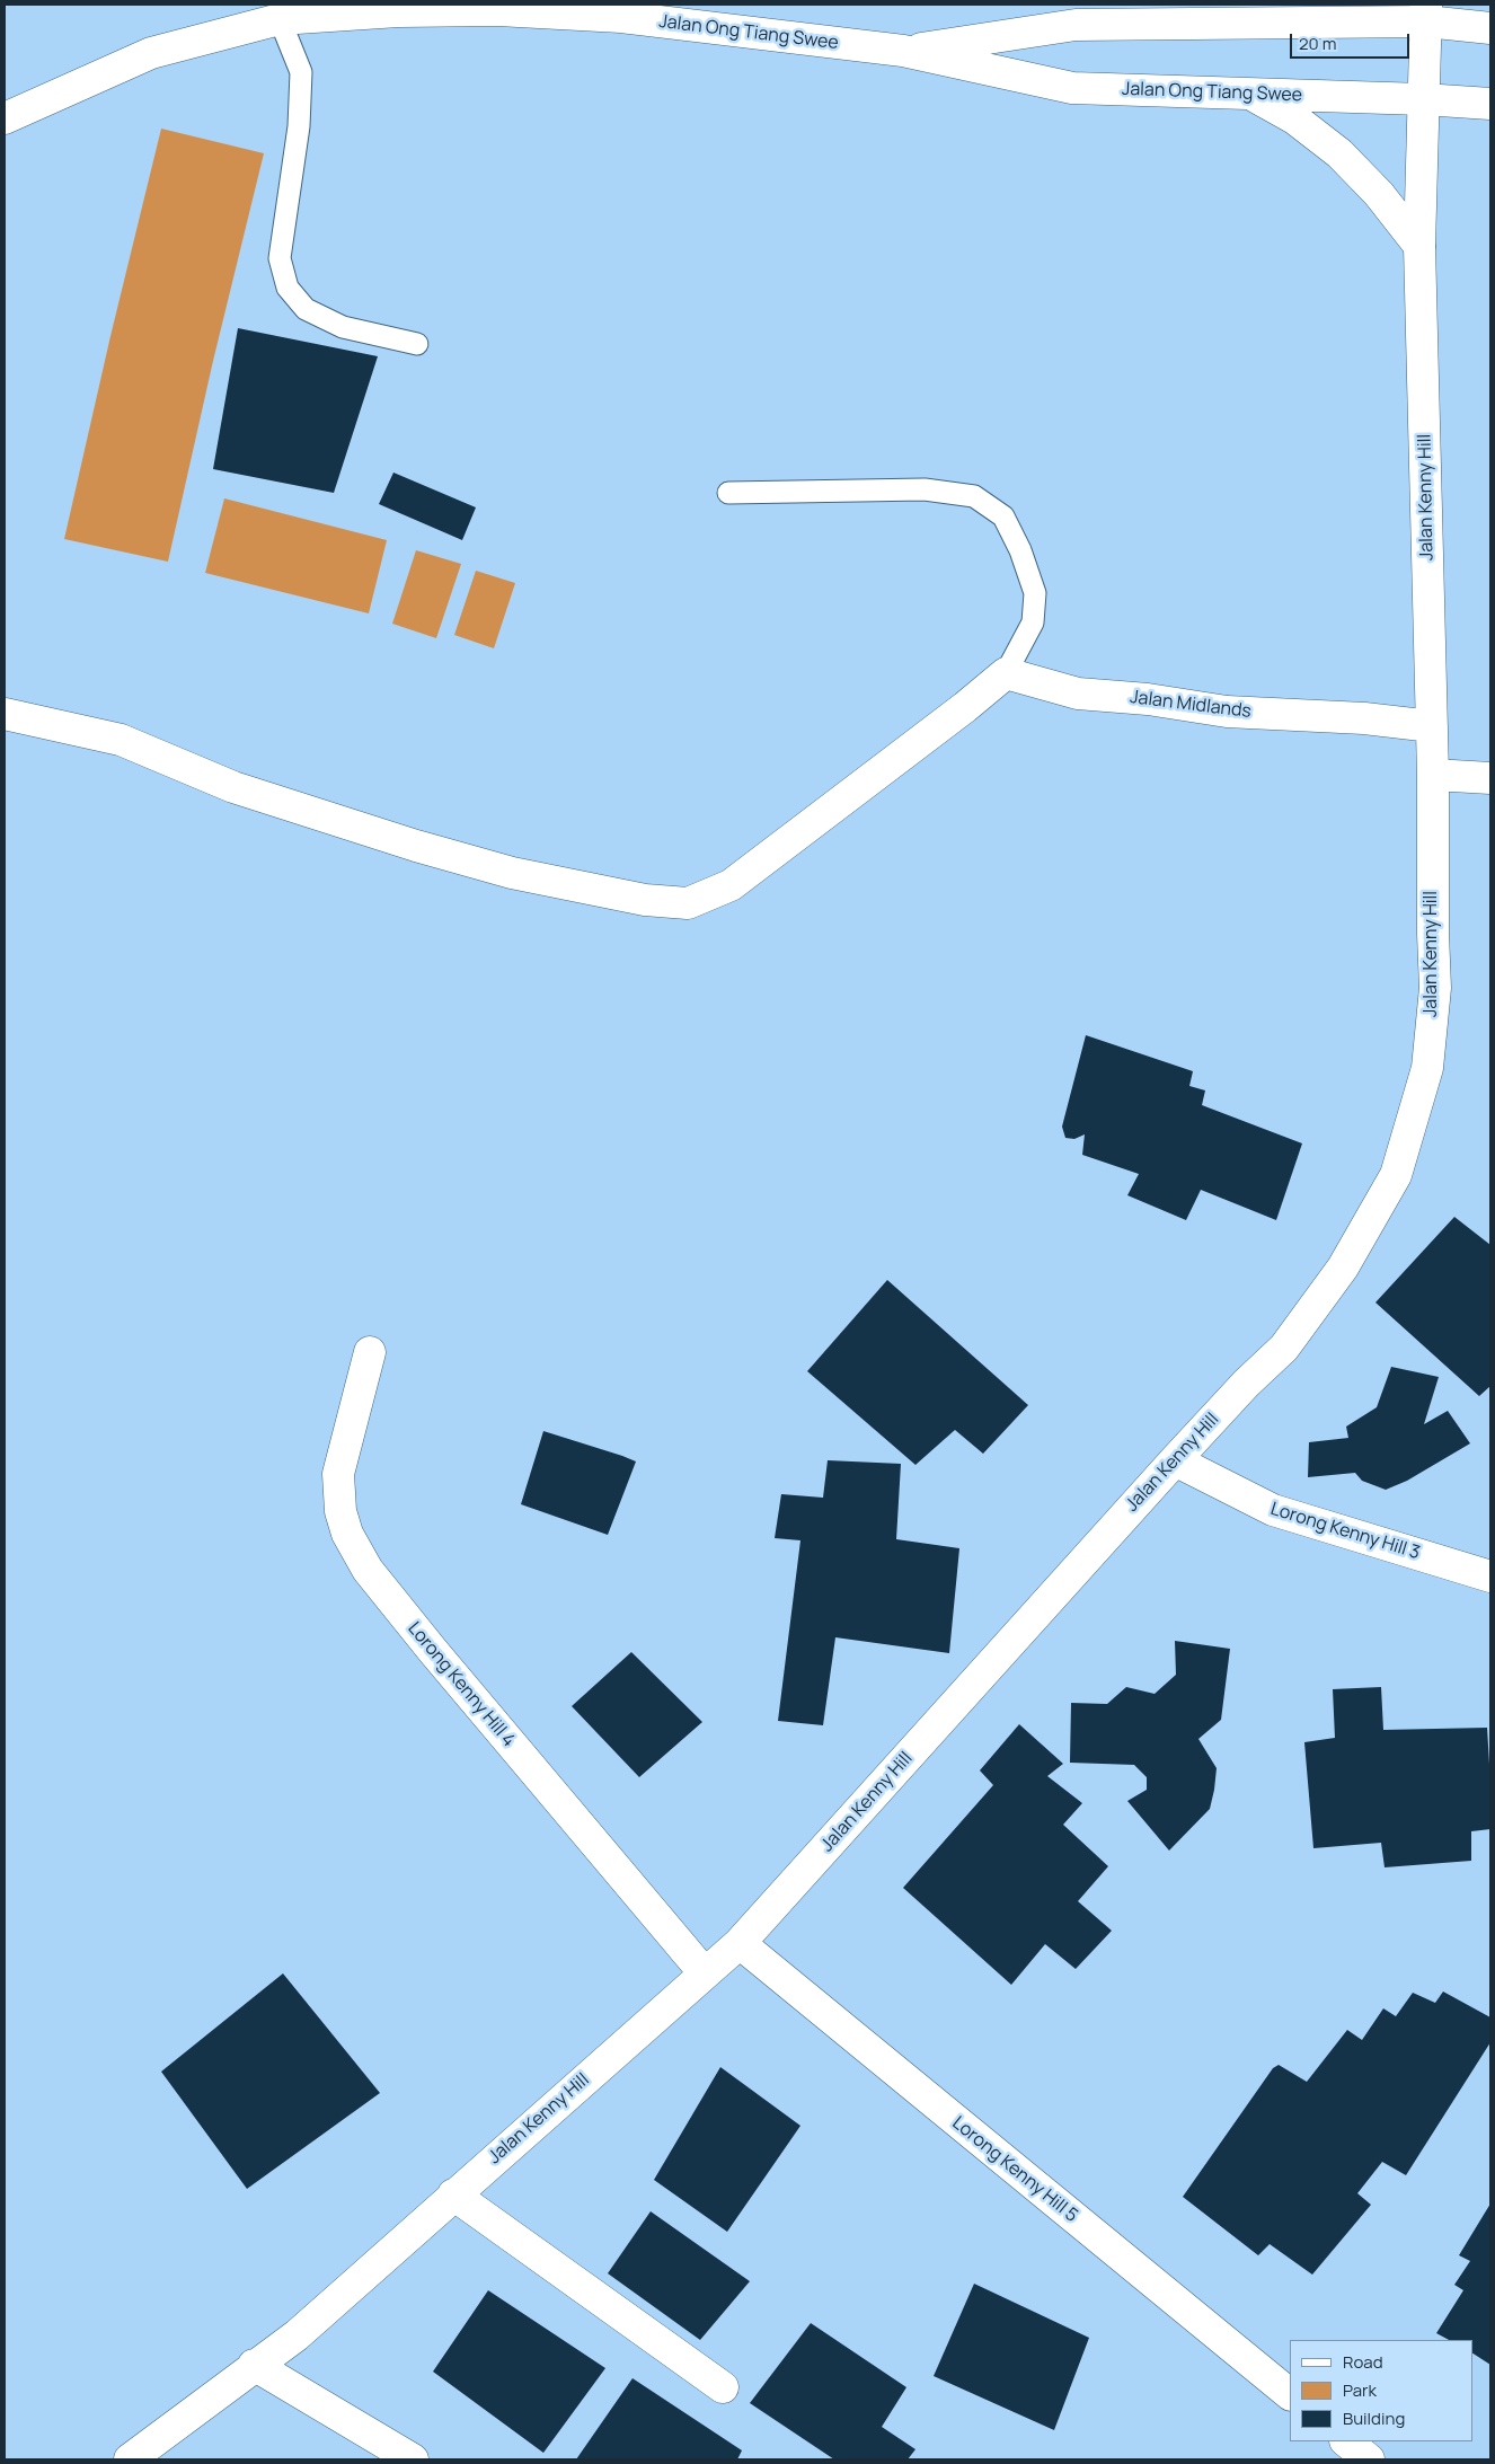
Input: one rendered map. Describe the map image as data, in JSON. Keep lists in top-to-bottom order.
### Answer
{
  "streets": {
    "street": [
      "Jalan Ong Tiang Swee",
      "Jalan Kenny Hill",
      "Jalan Midlands",
      "Lorong Kenny Hill 3",
      "Lorong Kenny Hill 4",
      "Lorong Kenny Hill 5"
    ]
  },
  "crossings": [
    ["Jalan Ong Tiang Swee", "Jalan Kenny Hill"],
    ["Jalan Kenny Hill", "Jalan Midlands"],
    ["Jalan Kenny Hill", "Lorong Kenny Hill 3"],
    ["Jalan Kenny Hill", "Lorong Kenny Hill 4"],
    ["Jalan Kenny Hill", "Lorong Kenny Hill 5"]
  ],
  "legend": ["Road", "Park", "Building"],
  "scale_bar": "20 m"
}
